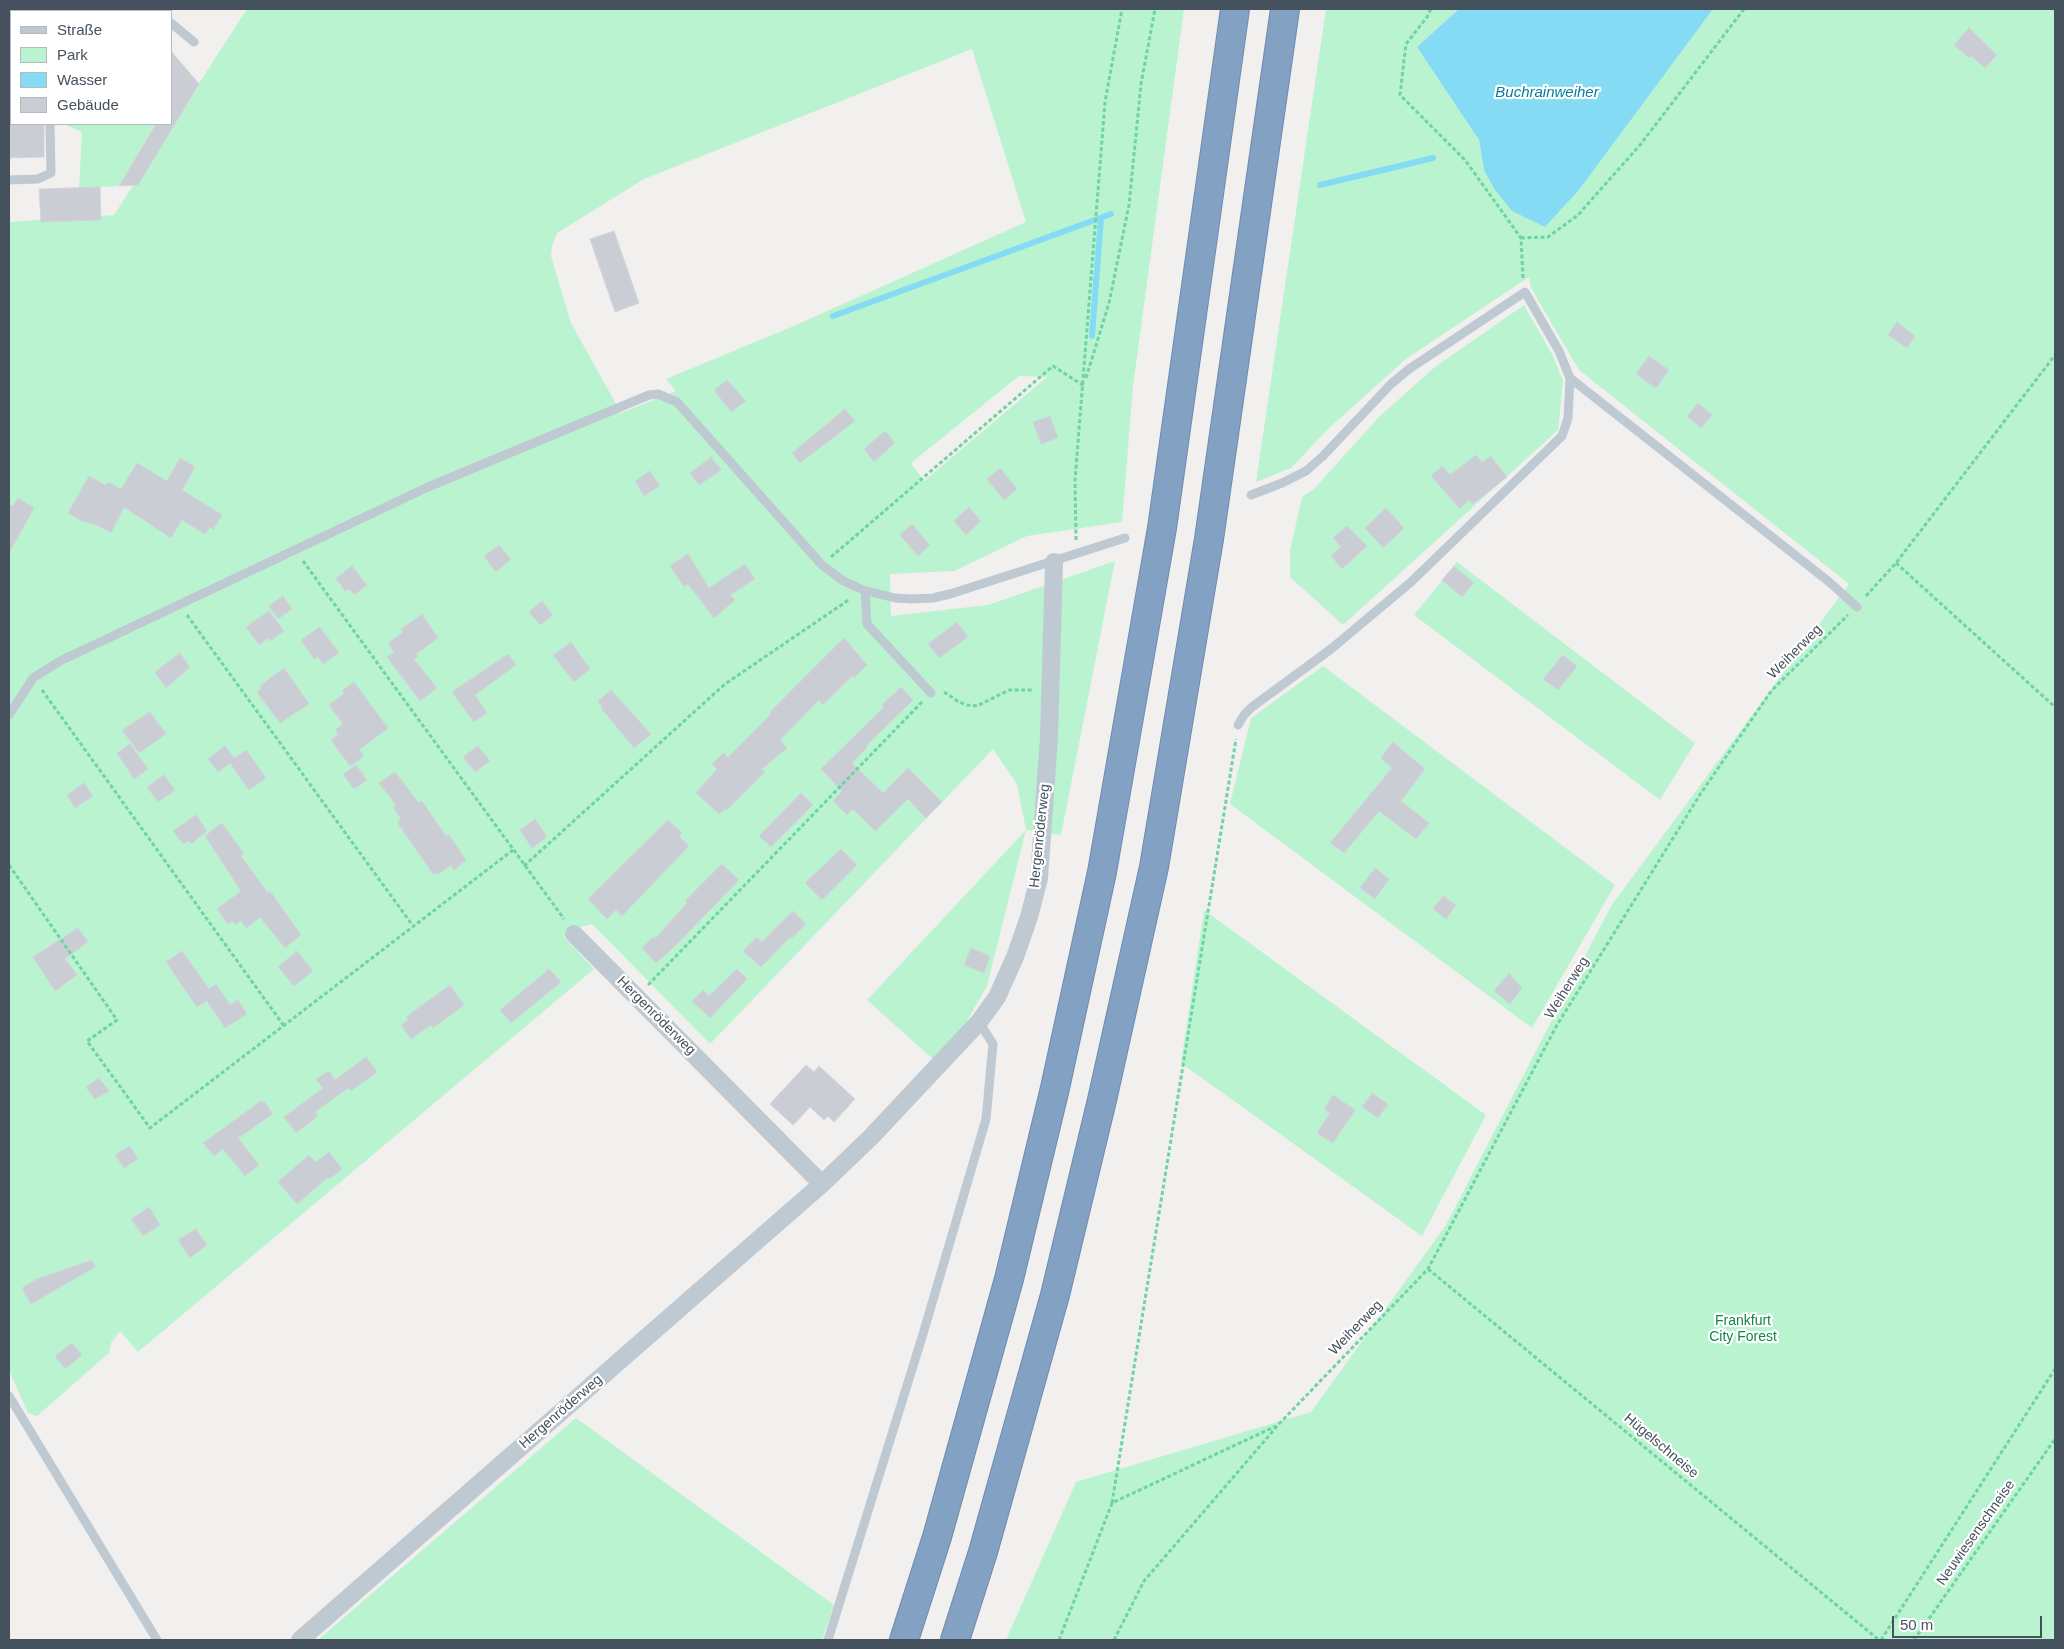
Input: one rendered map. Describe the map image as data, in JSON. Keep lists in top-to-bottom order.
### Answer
{
  "streets": {
    "street": ["Hergenröderweg"],
    "path": ["Weiherweg", "Hügelschneise", "Neuwiesenschneise"]
  },
  "crossings": [
    ["Weiherweg", "Hügelschneise"]
  ],
  "water": ["Buchrainweiher"],
  "parks": ["Frankfurt City Forest"],
  "legend": [
    "Straße",
    "Park",
    "Wasser",
    "Gebäude"
  ],
  "scale_bar": "50 m"
}
